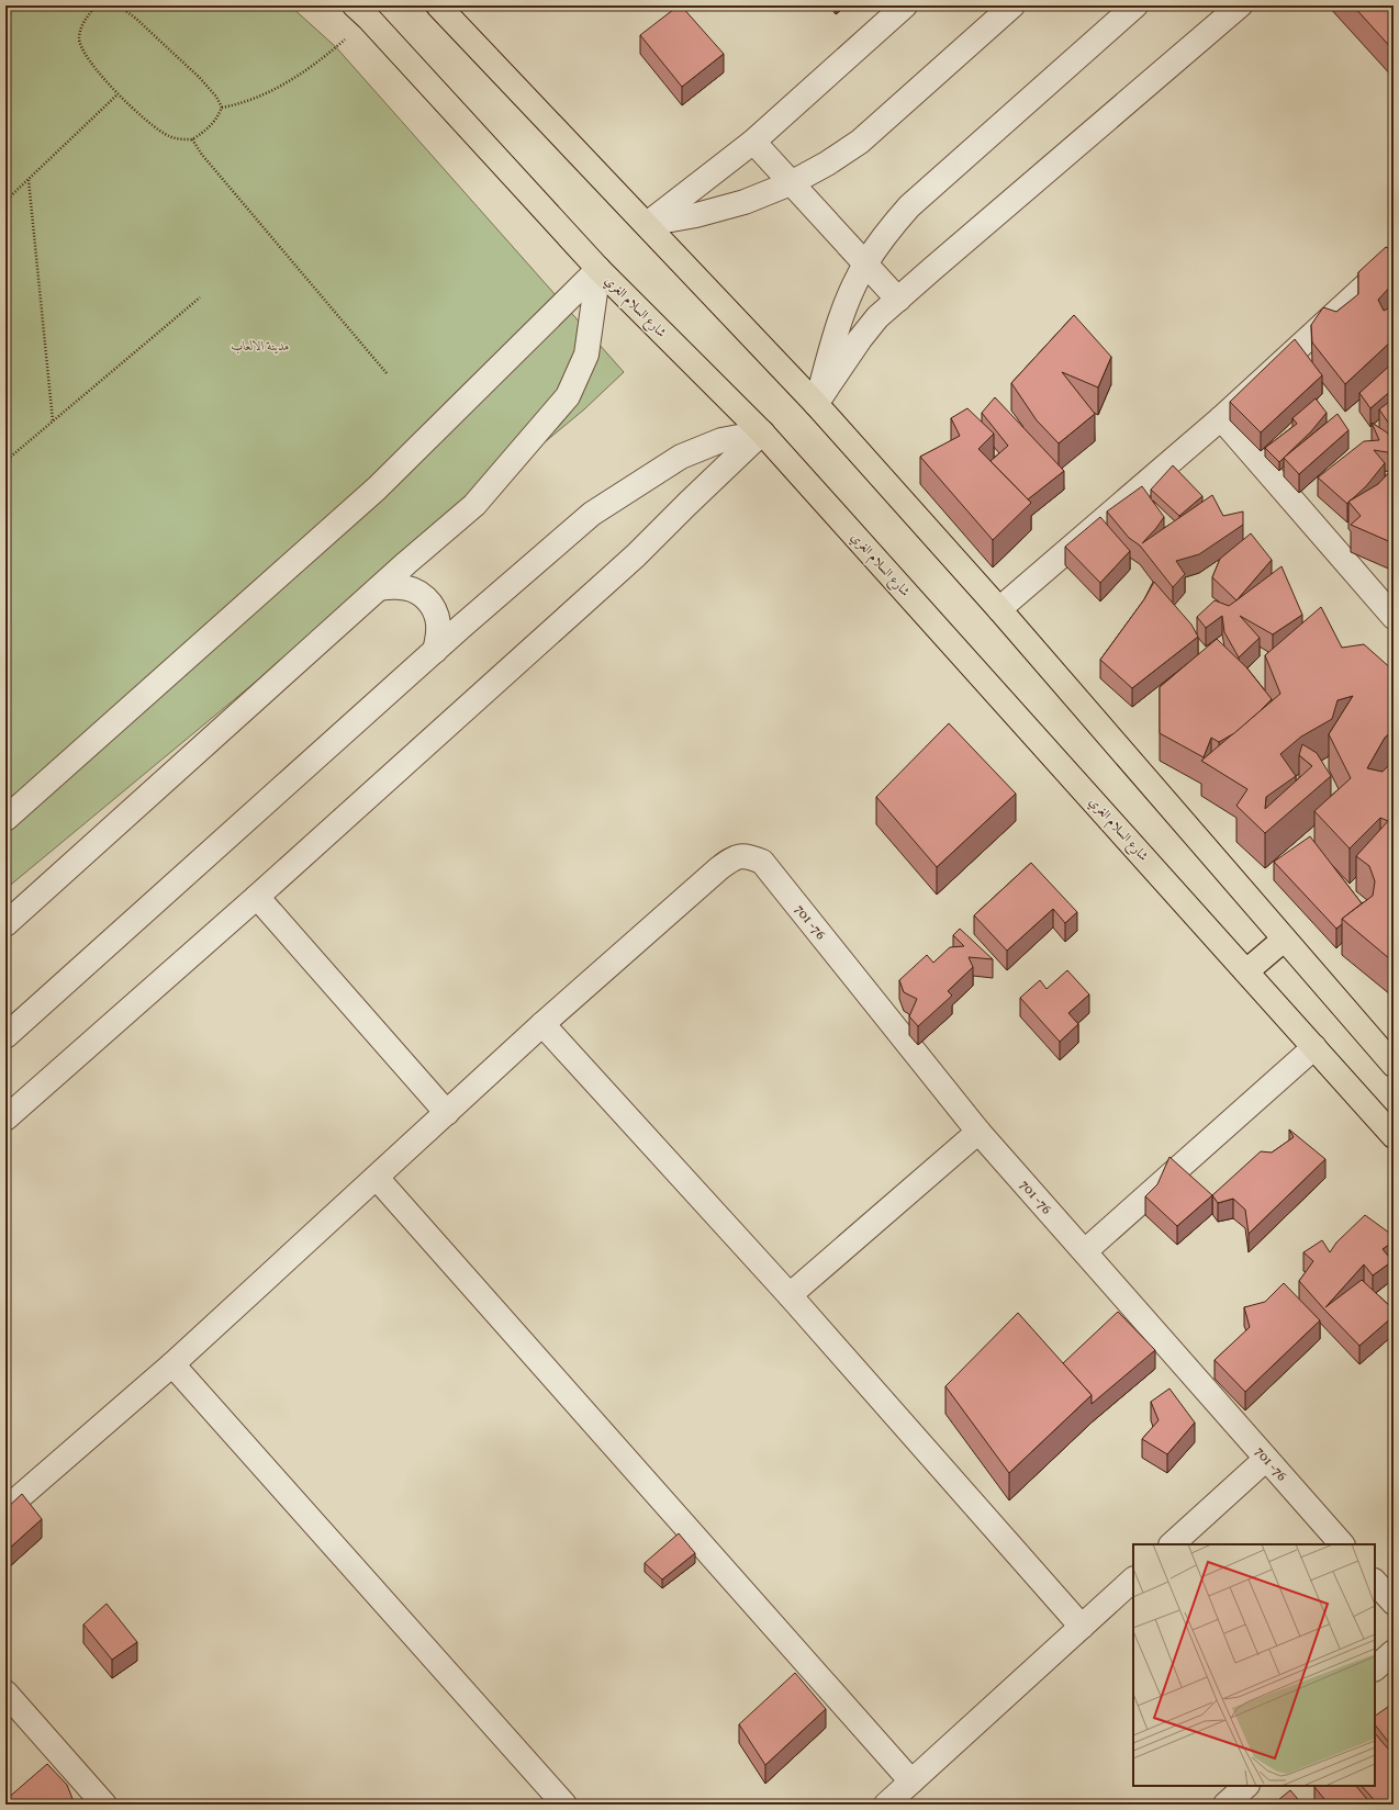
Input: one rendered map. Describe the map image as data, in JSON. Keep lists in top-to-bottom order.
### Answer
{
  "streets": {
    "main road": ["شارع السلام الغري"],
    "street": ["701 -76"]
  },
  "parks": ["مدينة الالعاب"]
}
